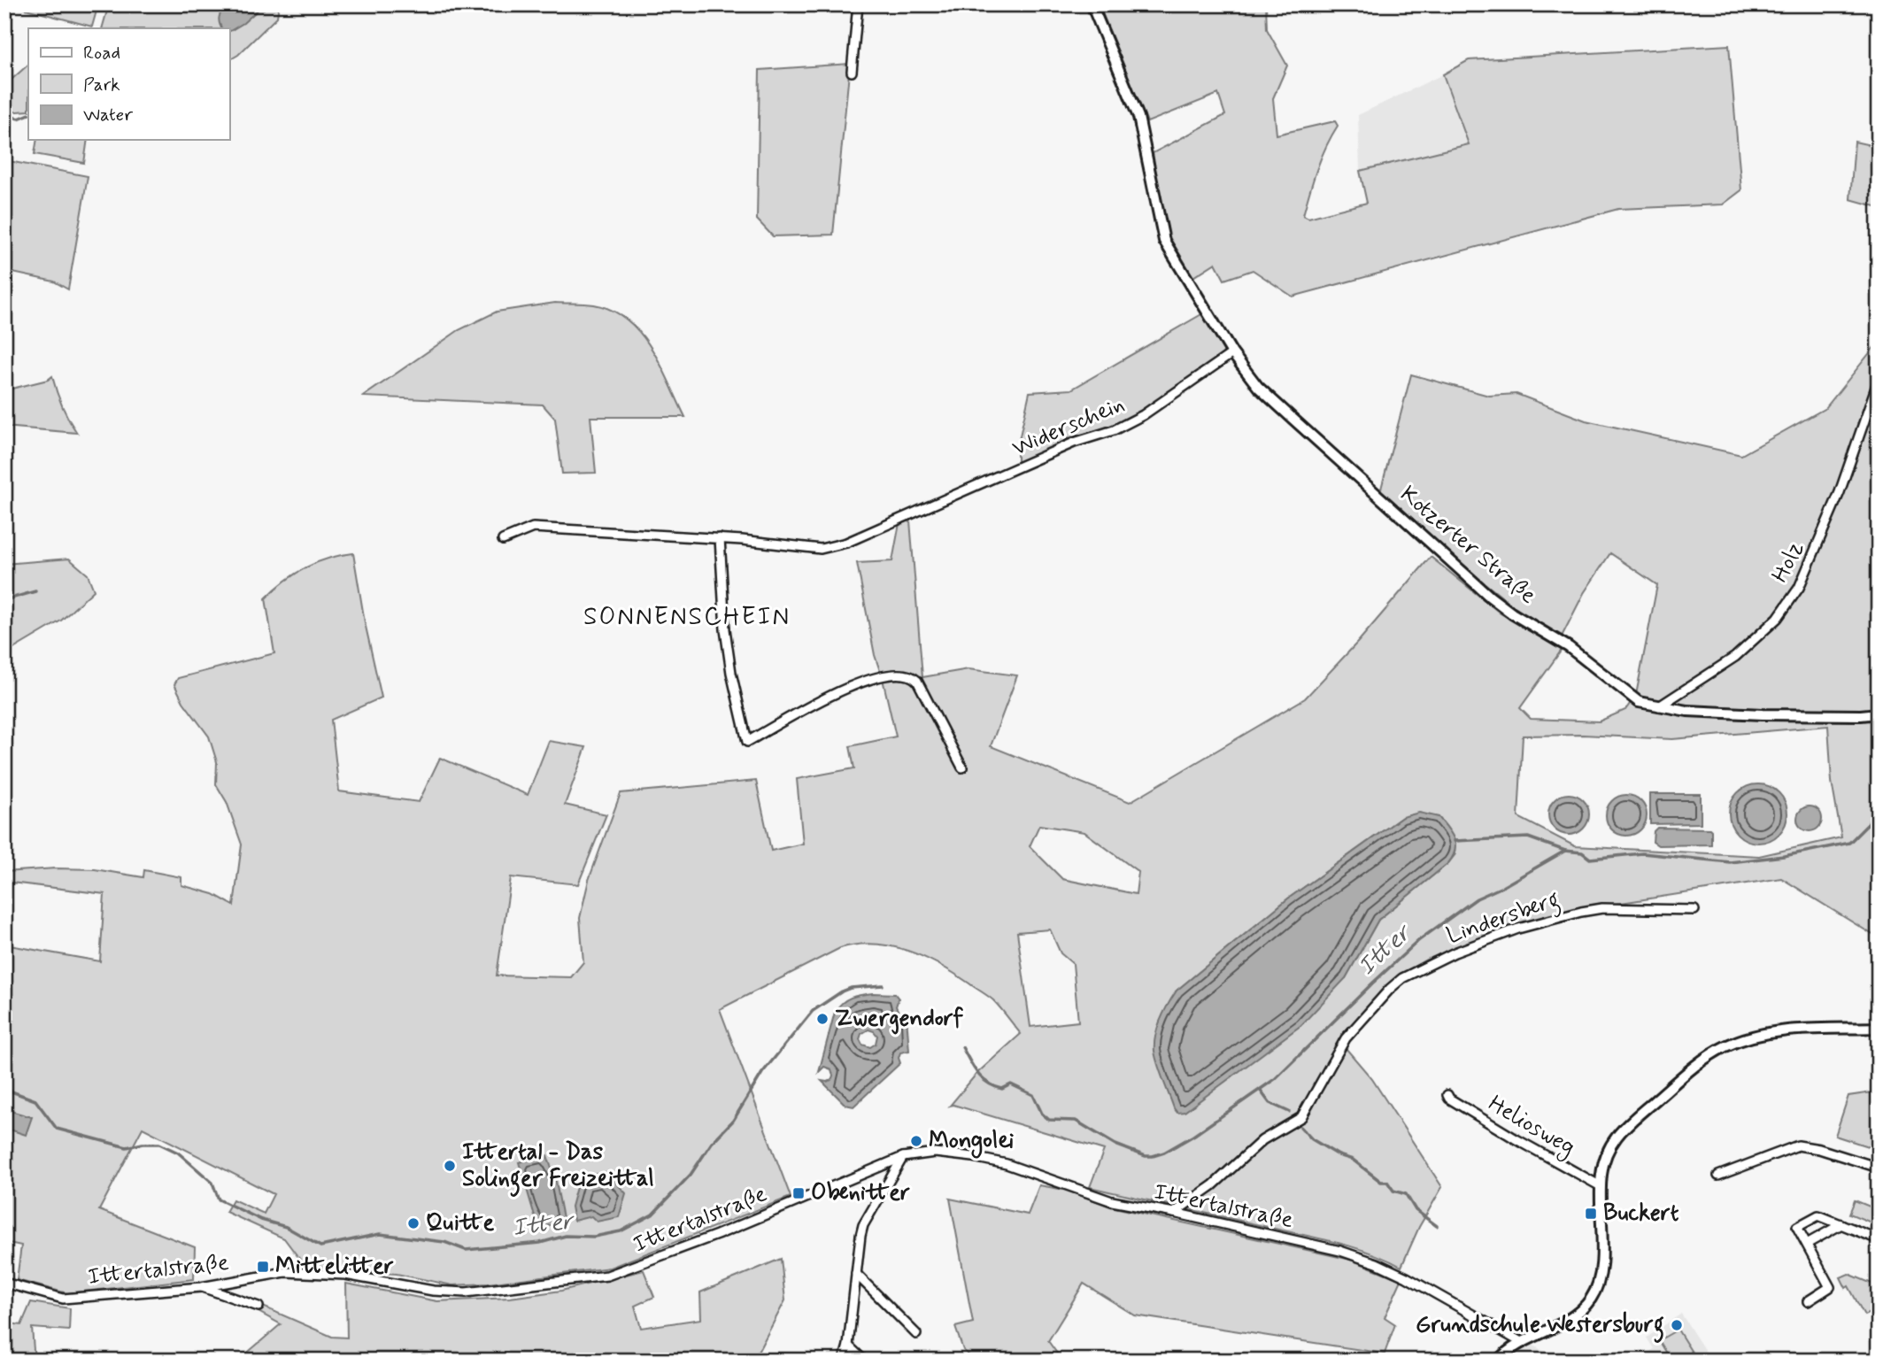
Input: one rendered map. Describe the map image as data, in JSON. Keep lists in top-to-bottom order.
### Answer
{
  "streets": {
    "street": [
      "Widerschein",
      "Kotzerter Straße",
      "Holz",
      "Lindersberg",
      "Heliosweg",
      "Ittertalstraße"
    ]
  },
  "crossings": [
    ["Widerschein", "Kotzerter Straße"],
    ["Kotzerter Straße", "Holz"],
    ["Lindersberg", "Ittertalstraße"]
  ],
  "districts": ["SONNENSCHEIN"],
  "water": ["Itter"],
  "places": {
    "other": [
      "Zwergendorf",
      "Mongolei",
      "Ittertal - Das Solinger Freizeittal",
      "Quitte",
      "Grundschule Westersburg"
    ],
    "transit": ["Obenitter", "Buckert", "Mittelitter"]
  },
  "legend": ["Road", "Park", "Water"]
}
